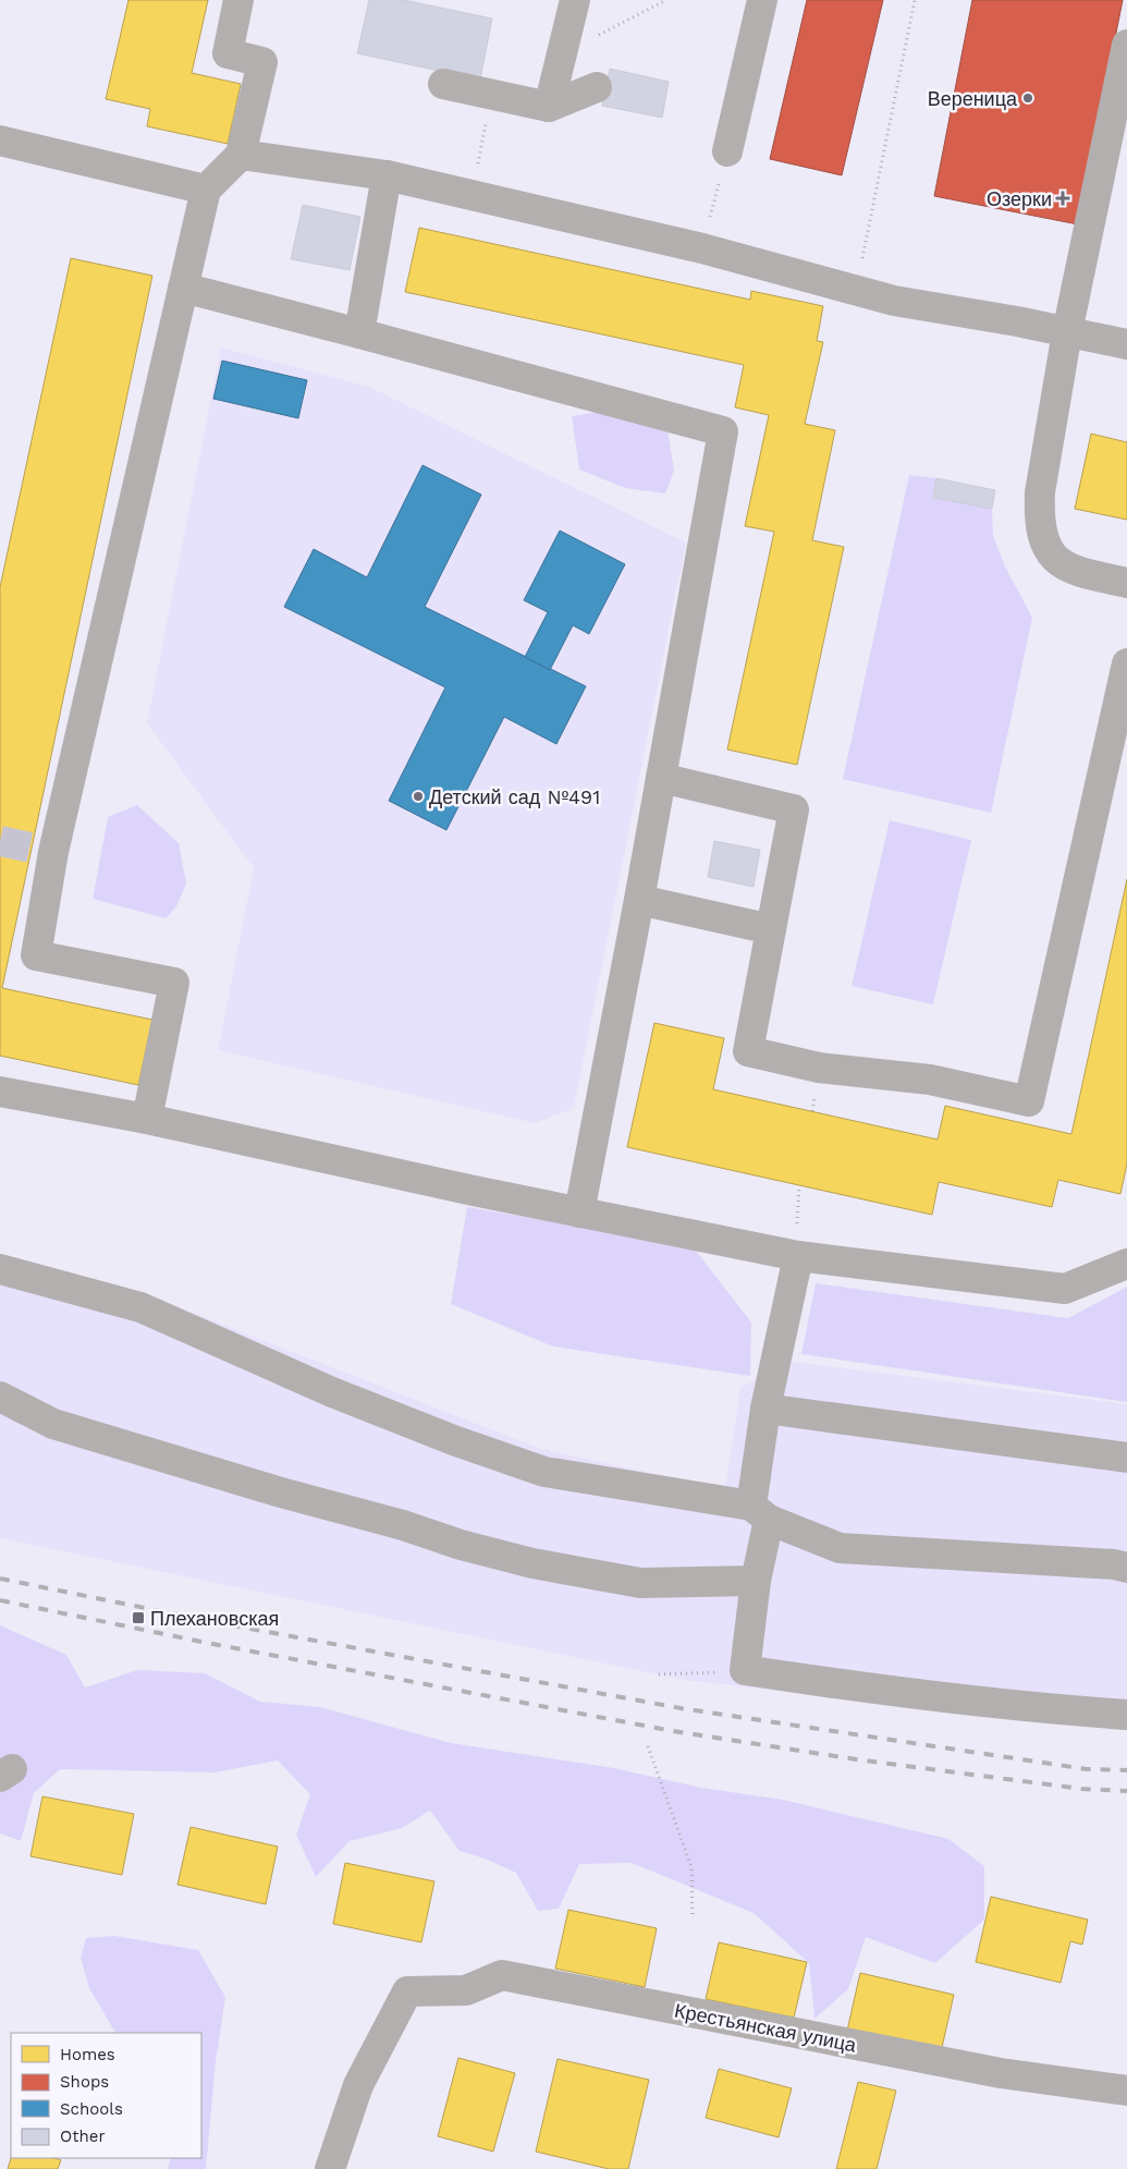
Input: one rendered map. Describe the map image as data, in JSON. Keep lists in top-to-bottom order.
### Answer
{
  "streets": {
    "street": ["Крестьянская улица"]
  },
  "places": {
    "other": ["Вереница", "Детский сад №491"],
    "health": ["Озерки"],
    "transit": ["Плехановская"]
  },
  "legend": [
    "Homes",
    "Shops",
    "Schools",
    "Other"
  ]
}
